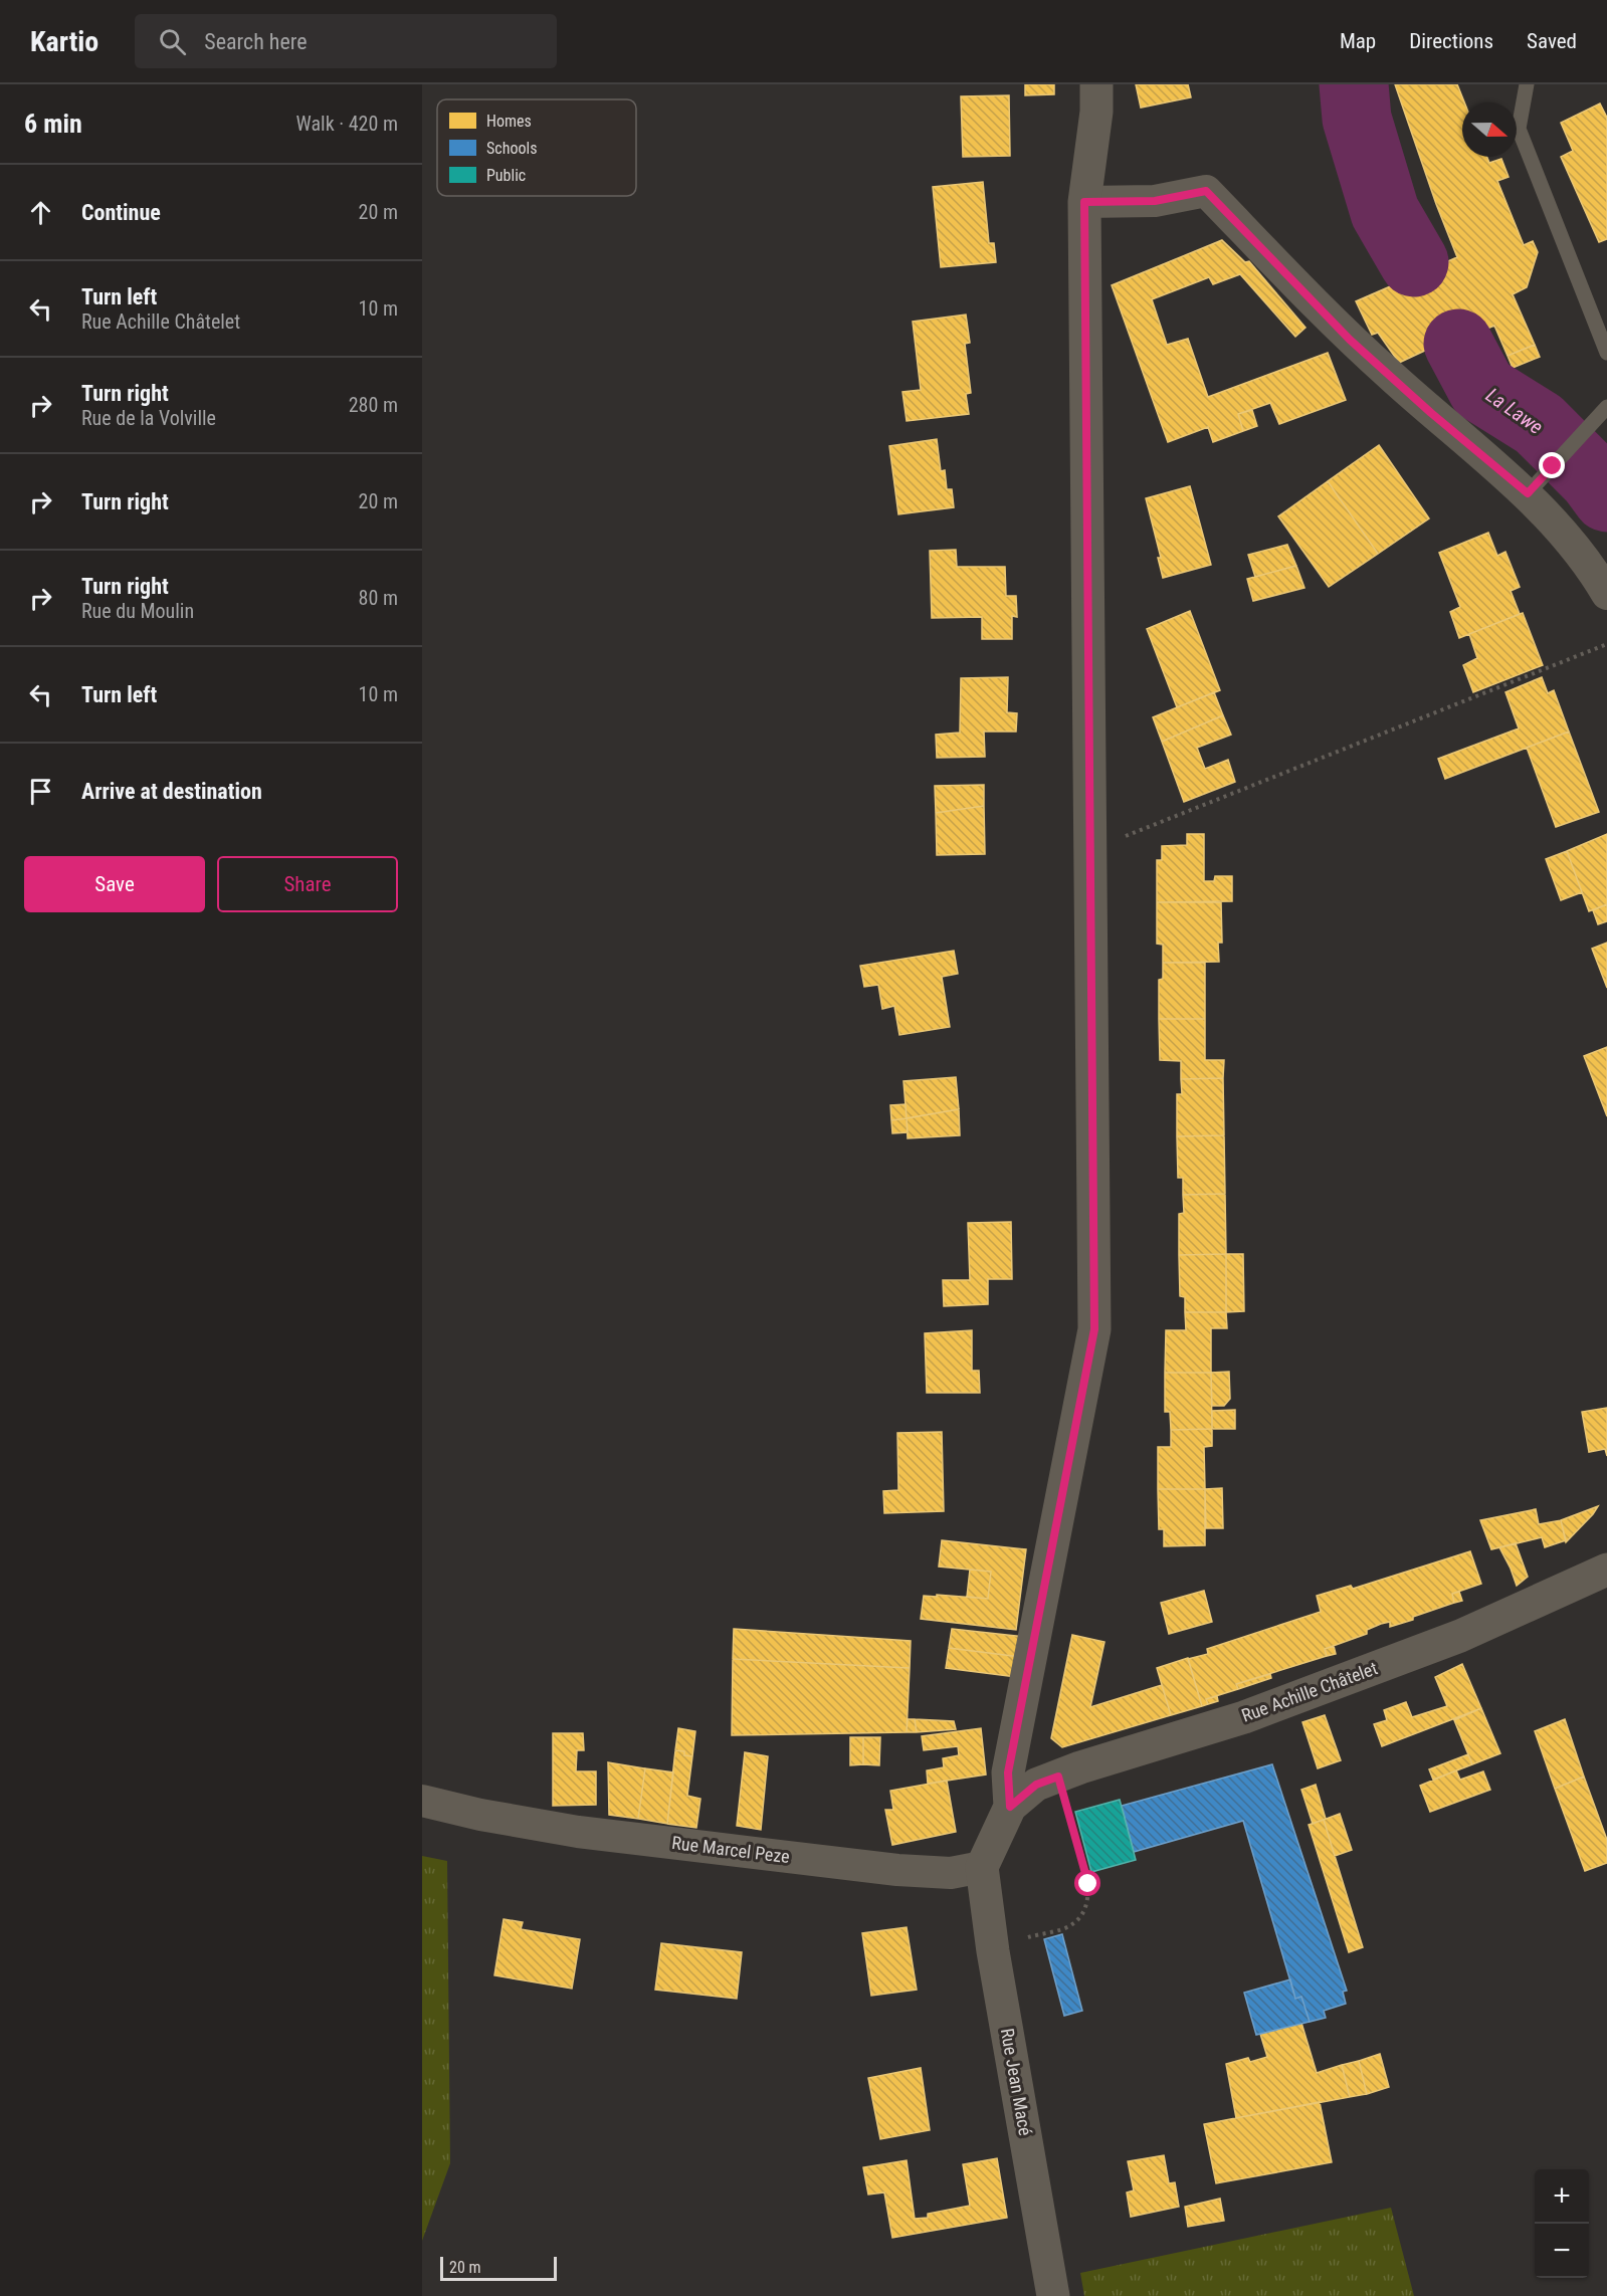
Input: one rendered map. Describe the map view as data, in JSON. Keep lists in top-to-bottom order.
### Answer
{
  "streets": {
    "street": ["Rue Achille Châtelet", "Rue Marcel Peze", "Rue Jean Macé"]
  },
  "crossings": [
    ["Rue Marcel Peze", "Rue Jean Macé"]
  ],
  "water": ["La Lawe"],
  "legend": ["Homes", "Schools", "Public"],
  "scale_bar": "20 m",
  "north": "right",
  "page": {
    "header": "Kartio",
    "search": "Search here",
    "nav": ["Map", "Directions", "Saved"],
    "heading": ["6 min", "Walk · 420 m"],
    "list": [
      ["Continue", "20 m"],
      ["Turn left", "Rue Achille Châtelet", "10 m"],
      ["Turn right", "Rue de la Volville", "280 m"],
      ["Turn right", "20 m"],
      ["Turn right", "Rue du Moulin", "80 m"],
      ["Turn left", "10 m"],
      "Arrive at destination"
    ],
    "buttons": ["Save", "Share"],
    "map_buttons": ["+", "−"],
    "scale": "20 m"
  }
}
